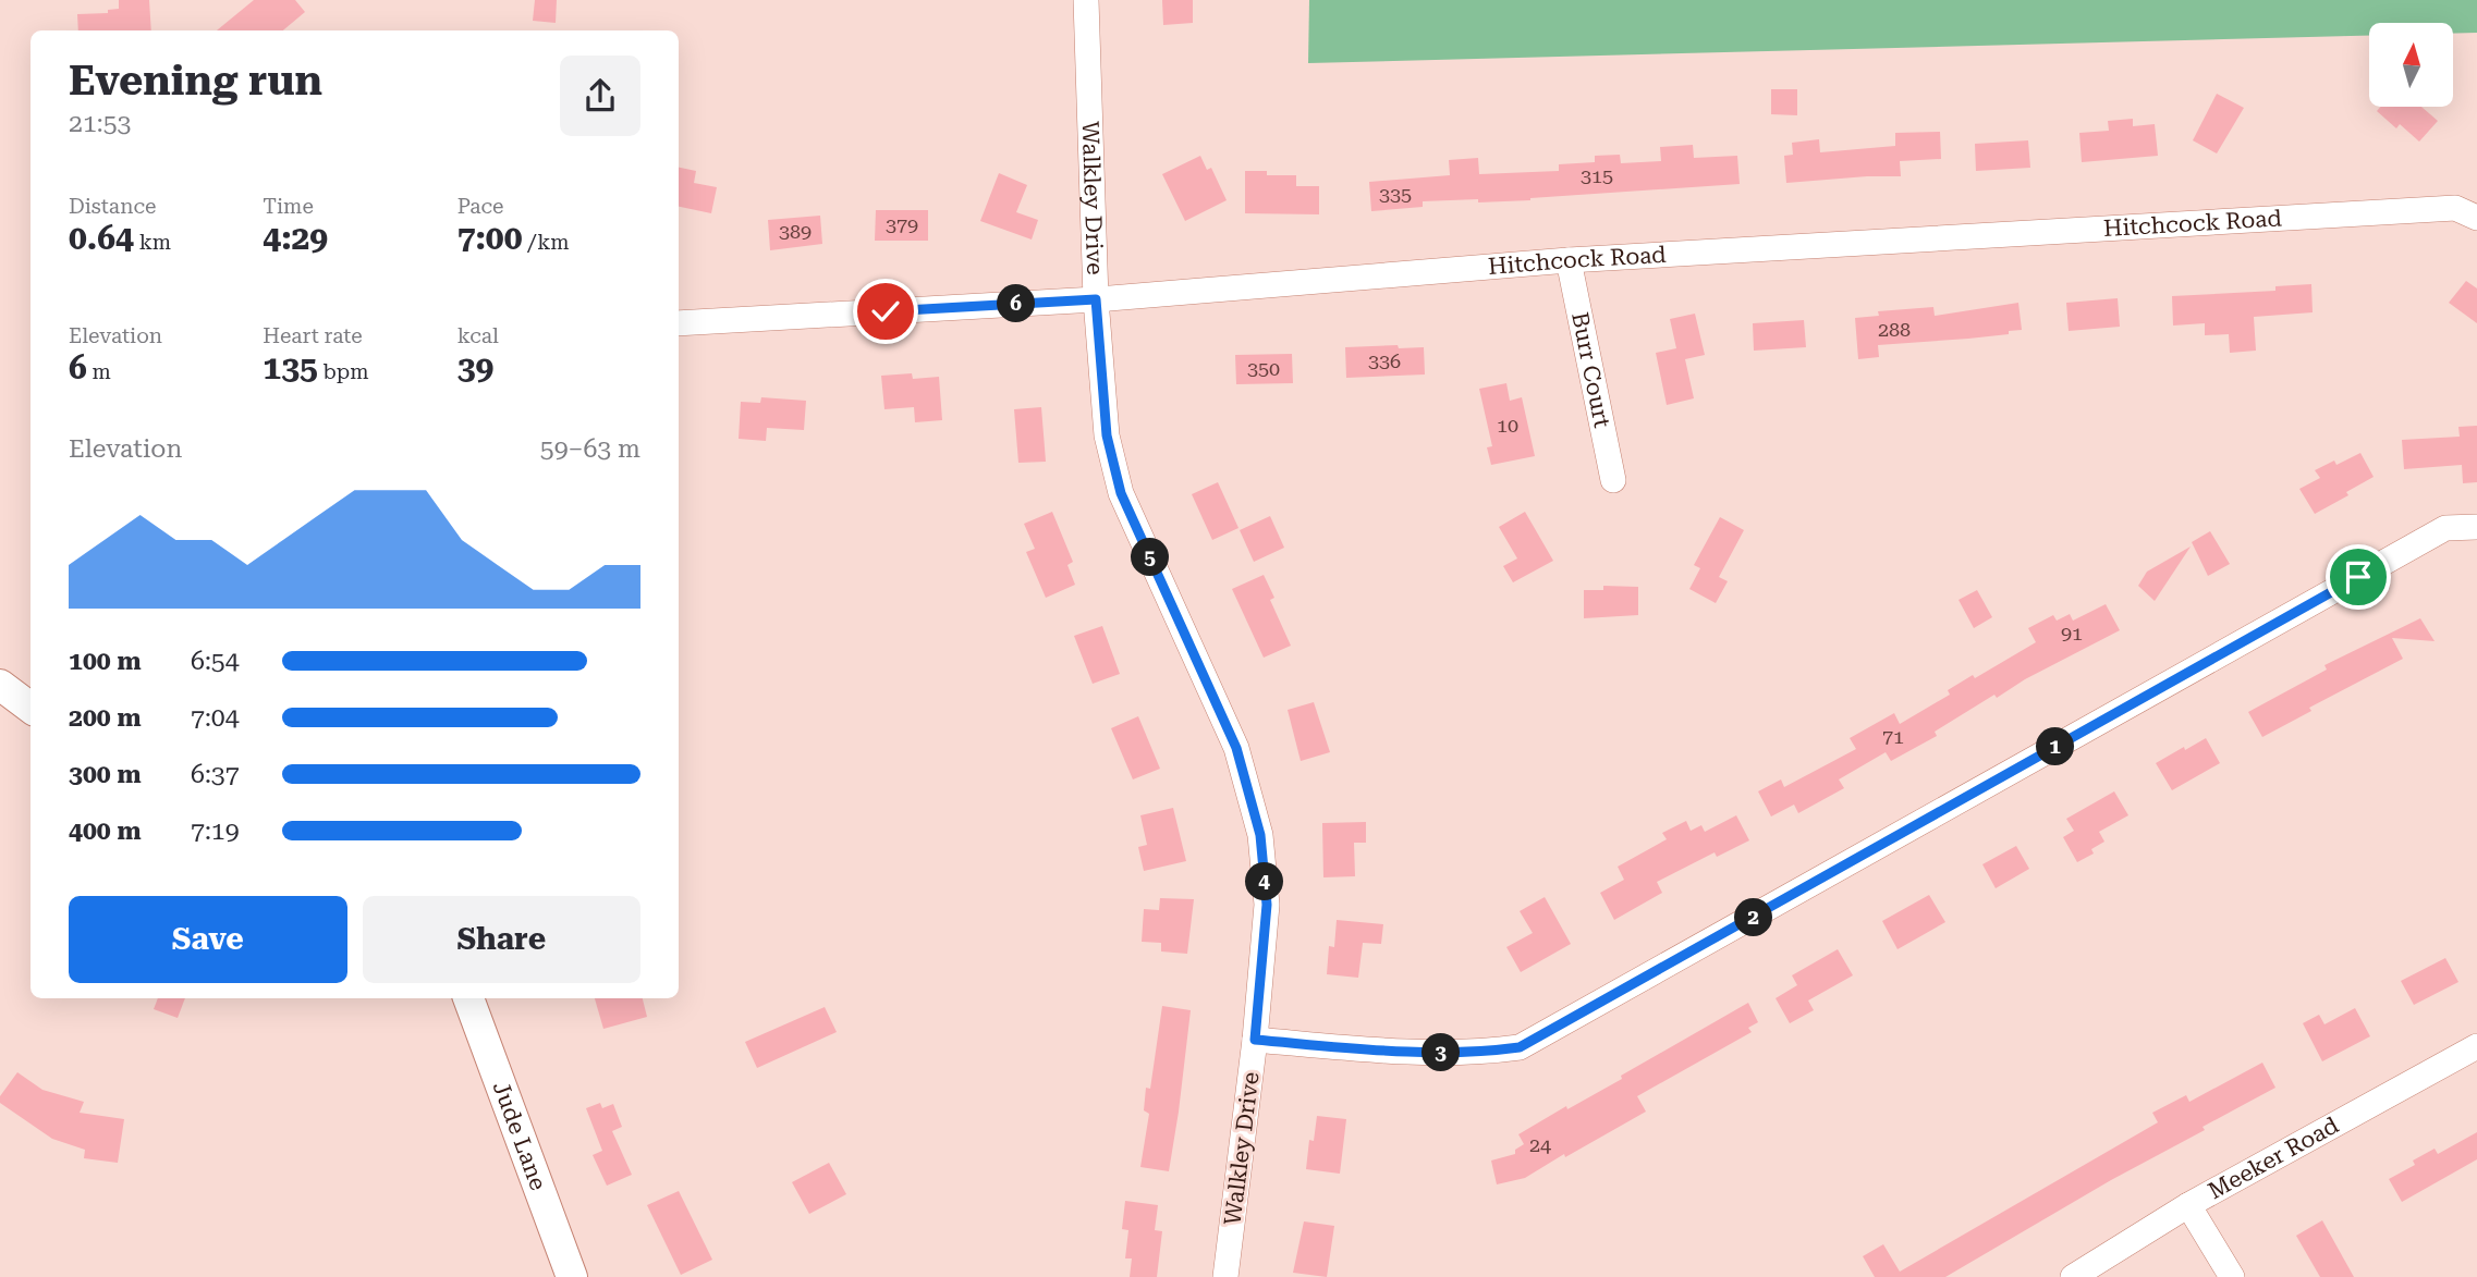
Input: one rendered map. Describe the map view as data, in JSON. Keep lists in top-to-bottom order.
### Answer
{
  "streets": {
    "street": [
      "Walkley Drive",
      "Hitchcock Road",
      "Burr Court",
      "Jude Lane",
      "Meeker Road"
    ]
  },
  "crossings": [
    ["Walkley Drive", "Hitchcock Road"],
    ["Hitchcock Road", "Burr Court"]
  ],
  "house_numbers": [
    "315",
    "335",
    "379",
    "389",
    "288",
    "336",
    "350",
    "10",
    "91",
    "71",
    "24"
  ],
  "north": "top",
  "page": {
    "heading": ["Evening run", "21:53"],
    "stats": [
      ["Distance", "0.64 km"],
      ["Time", "4:29"],
      ["Pace", "7:00 /km"],
      ["Elevation", "6 m"],
      ["Heart rate", "135 bpm"],
      ["kcal", "39"]
    ],
    "pins": [
      "6",
      "5",
      "1",
      "4",
      "2",
      "3"
    ],
    "chart": ["Elevation", "59–63 m"],
    "list": [
      {
        "name": "100 m",
        "note": "6:54"
      },
      {
        "name": "200 m",
        "note": "7:04"
      },
      {
        "name": "300 m",
        "note": "6:37"
      },
      {
        "name": "400 m",
        "note": "7:19"
      }
    ],
    "buttons": ["Save", "Share"]
  }
}
